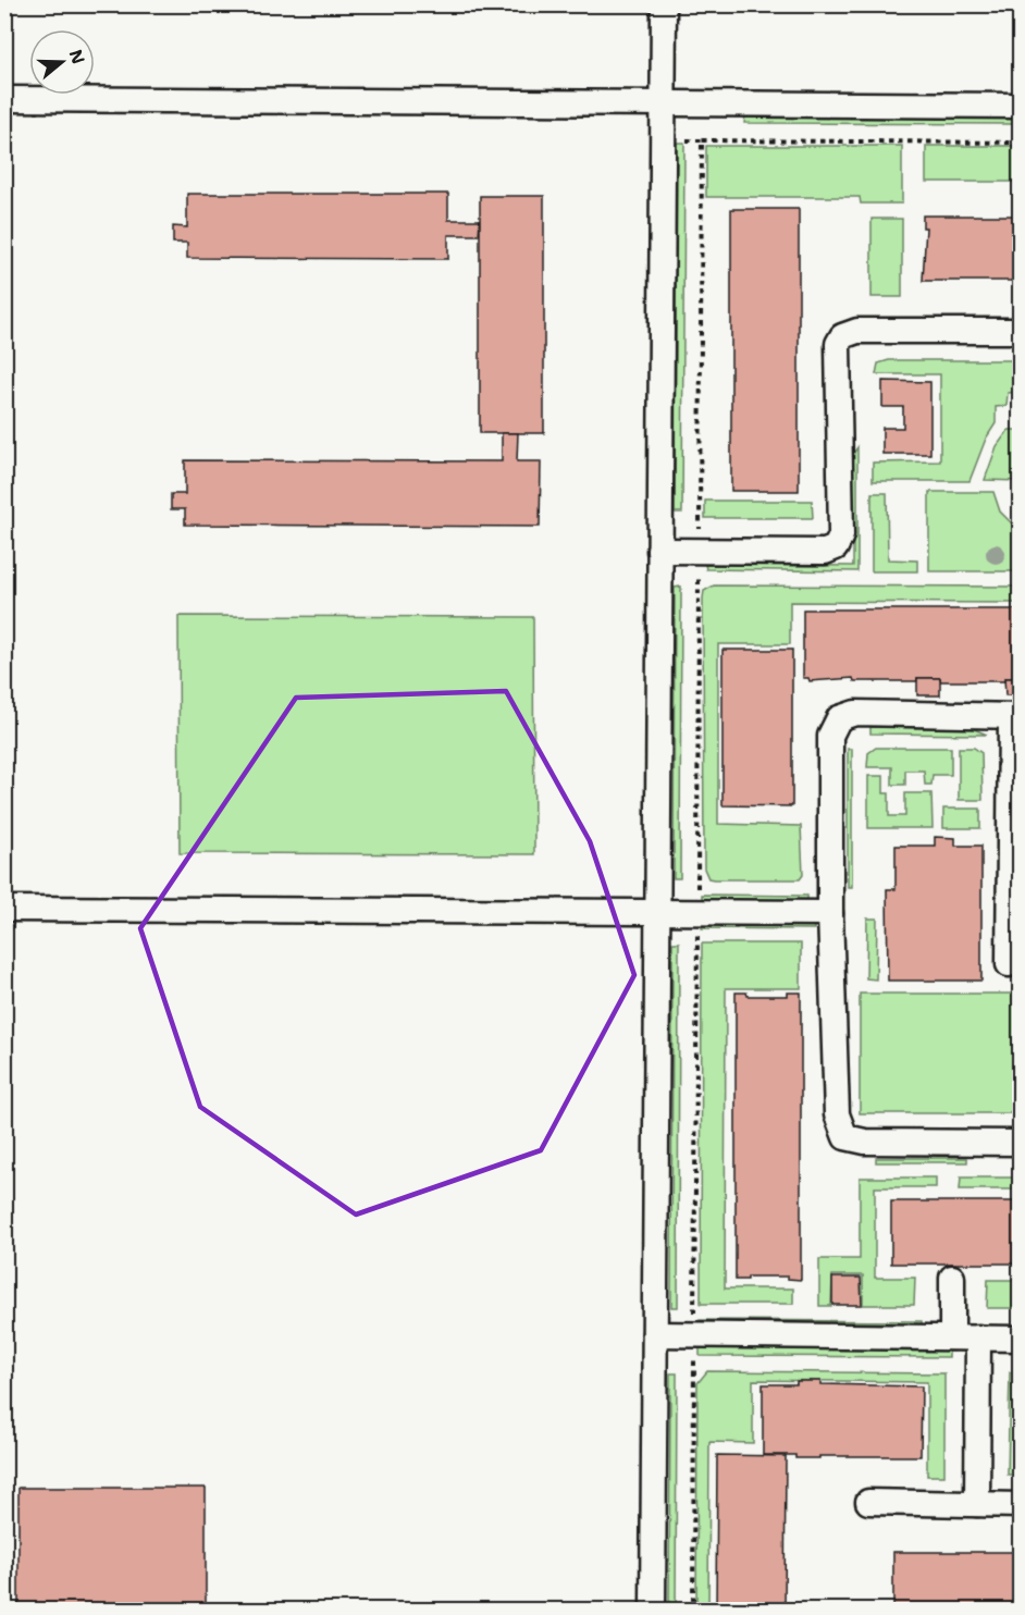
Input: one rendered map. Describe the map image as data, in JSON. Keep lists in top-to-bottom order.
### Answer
{
  "north": "right"
}
